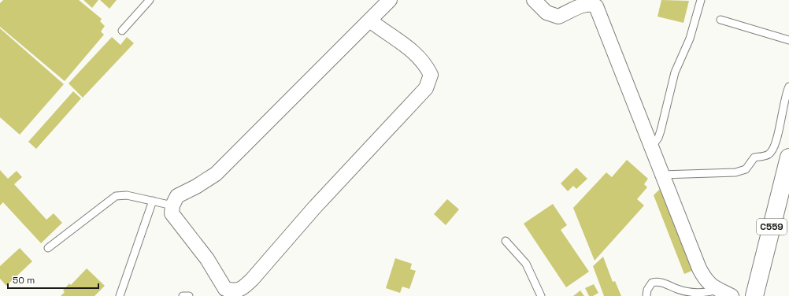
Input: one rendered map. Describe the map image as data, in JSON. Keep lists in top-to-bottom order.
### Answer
{
  "streets": {
    "main road": ["C559"]
  },
  "scale_bar": "50 m"
}
